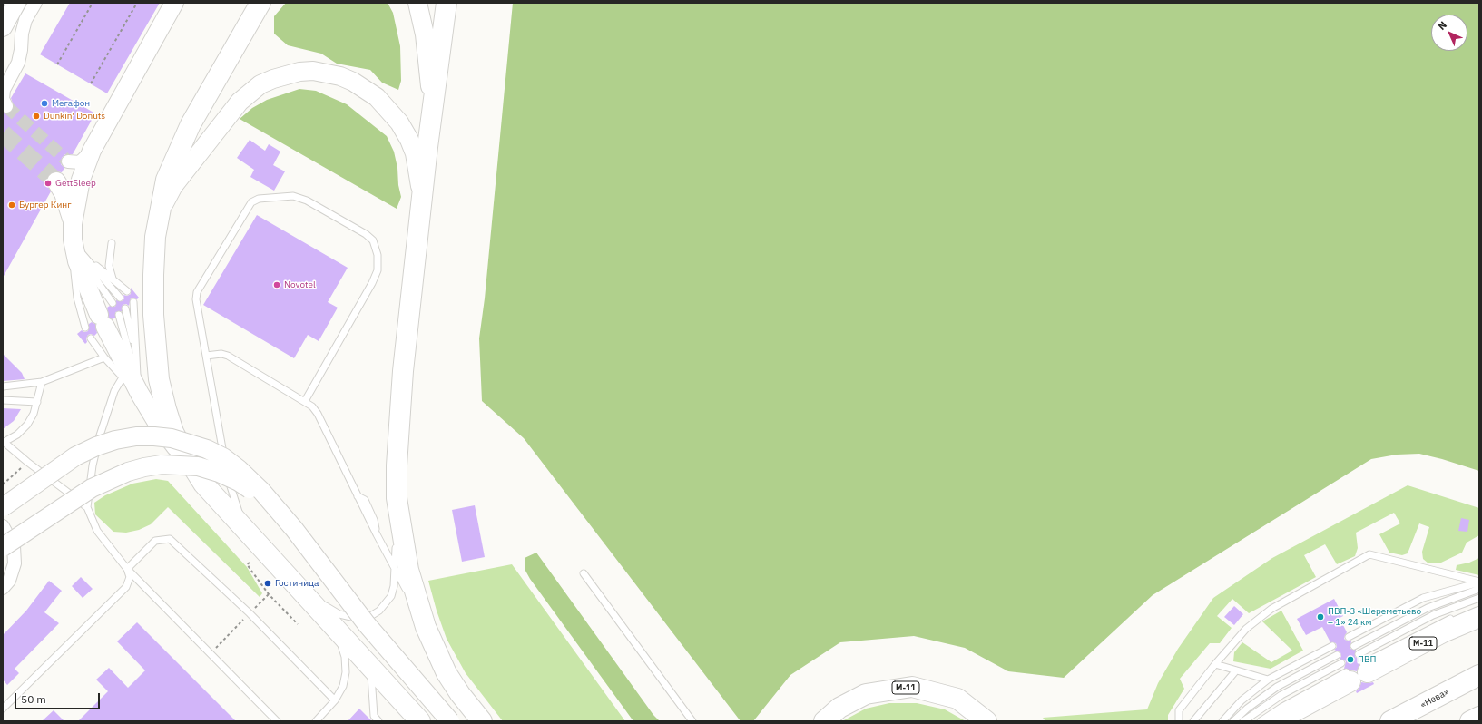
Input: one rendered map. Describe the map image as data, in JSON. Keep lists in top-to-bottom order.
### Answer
{
  "streets": {
    "main road": ["М-11", "«Нева»"]
  },
  "places": [
    "Мегафон",
    "Dunkin' Donuts",
    "GettSleep",
    "Бургер Кинг",
    "Novotel",
    "Гостиница",
    "ПВП-3 «Шереметьево – 1» 24 км",
    "ПВП"
  ],
  "scale_bar": "50 m",
  "north": "top left"
}
